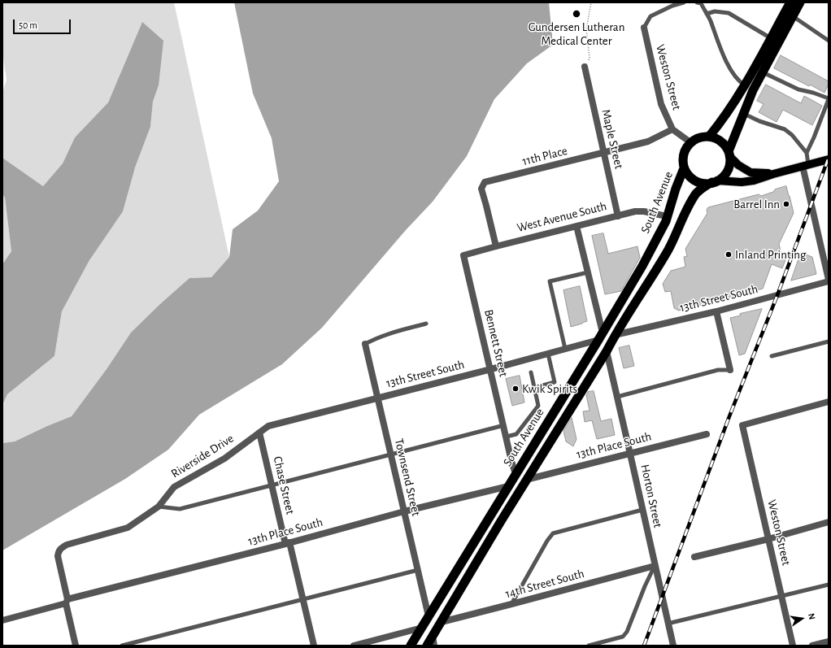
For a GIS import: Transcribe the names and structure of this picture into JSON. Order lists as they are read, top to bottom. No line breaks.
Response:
{"streets":{"highway":["South Avenue"],"street":["Weston Street","Maple Street","11th Place","West Avenue South","13th Street South","Bennett Street","13th Place South","Riverside Drive","Townsend Street","Chase Street","Horton Street","14th Street South"]},"crossings":[["Weston Street","11th Place"],["Weston Street","South Avenue"],["Maple Street","11th Place"],["Maple Street","West Avenue South"],["11th Place","West Avenue South"],["South Avenue","West Avenue South"],["South Avenue","13th Street South"],["South Avenue","Bennett Street"],["South Avenue","13th Place South"],["South Avenue","Townsend Street"],["South Avenue","Horton Street"],["South Avenue","14th Street South"],["West Avenue South","Bennett Street"],["13th Street South","Bennett Street"],["13th Street South","Riverside Drive"],["13th Street South","Townsend Street"],["13th Street South","Chase Street"],["13th Place South","Riverside Drive"],["13th Place South","Townsend Street"],["13th Place South","Chase Street"],["13th Place South","Horton Street"],["Riverside Drive","Chase Street"],["Horton Street","14th Street South"]],"places":["Gundersen Lutheran Medical Center","Barrel Inn","Inland Printing","Kwik Spirits"],"scale_bar":"50 m","north":"right"}
